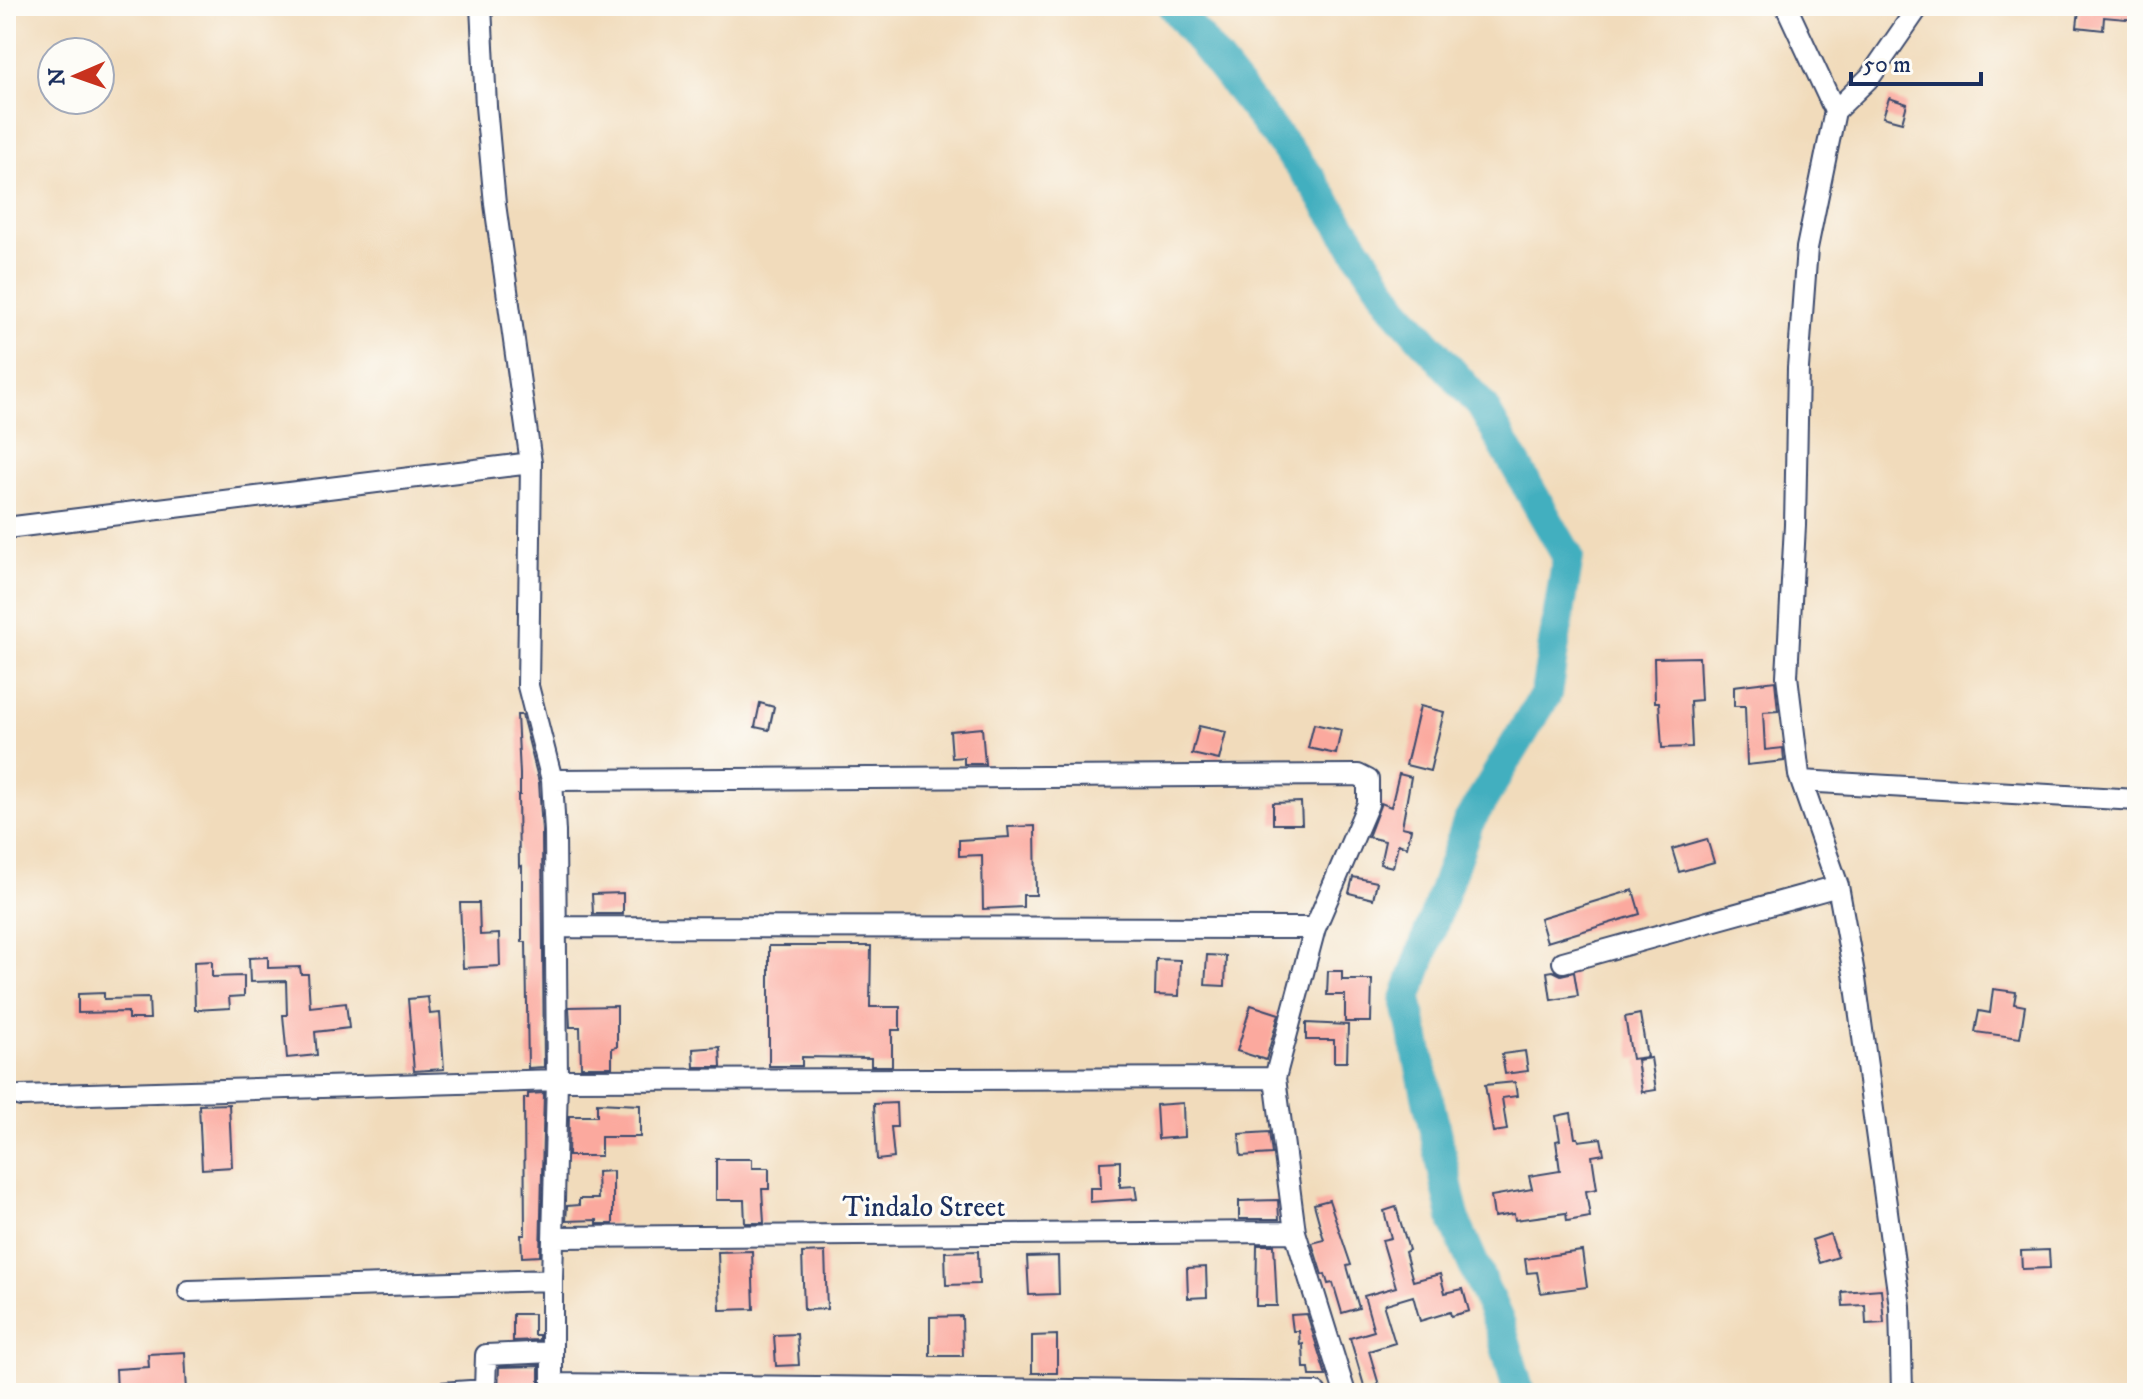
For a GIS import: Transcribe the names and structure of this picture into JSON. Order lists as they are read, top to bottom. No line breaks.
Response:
{"streets":{"street":["Tindalo Street"]},"scale_bar":"50 m","north":"left"}
